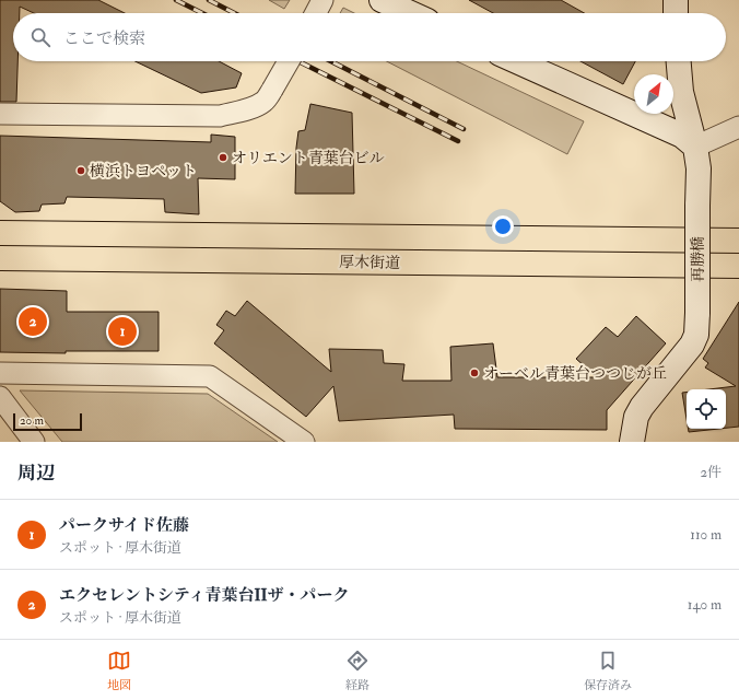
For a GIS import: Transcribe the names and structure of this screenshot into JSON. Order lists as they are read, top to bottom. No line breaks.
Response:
{"streets":{"highway":["厚木街道"],"street":["再勝橋"]},"places":["オリエント青葉台ビル","横浜トヨペット","オーベル青葉台つつじが丘"],"scale_bar":"20 m","north":"top right","page":{"search":"ここで検索","pins":["2","1"],"scale":"20 m","heading":["周辺","2件"],"list":[{"mark":"1","name":"パークサイド佐藤","note":"スポット · 厚木街道","value":"110 m"},{"mark":"2","name":"エクセレントシティ青葉台IIザ・パーク","note":"スポット · 厚木街道","value":"140 m"}],"nav":["地図","経路","保存済み"]}}
